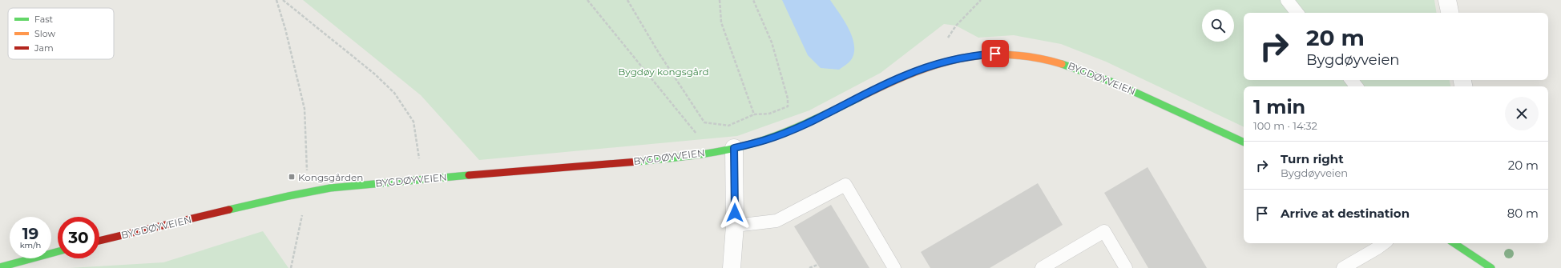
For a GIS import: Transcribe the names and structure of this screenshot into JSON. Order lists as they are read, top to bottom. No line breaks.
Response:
{"streets":{"street":["BYGDØYVEIEN"]},"parks":["Bygdøy kongsgård"],"places":{"transit":["Kongsgården"]},"legend":["Fast","Slow","Jam"],"page":{"turn":["20 m","Bygdøyveien"],"heading":["1 min","100 m · 14:32"],"list":[{"name":"Turn right","note":"Bygdøyveien","value":"20 m"},{"name":"Arrive at destination","value":"80 m"}],"speed":"19 km/h","limit":"30"}}
